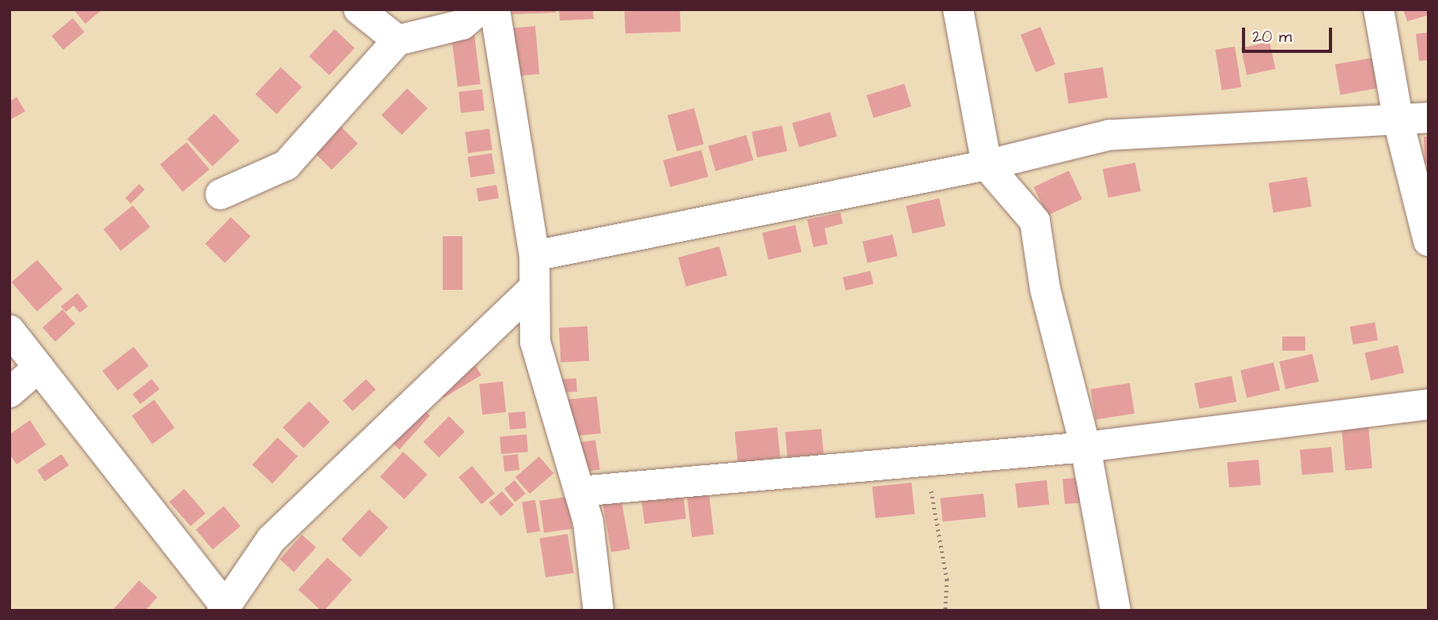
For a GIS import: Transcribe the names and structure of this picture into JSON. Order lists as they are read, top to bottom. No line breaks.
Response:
{"scale_bar":"20 m"}
